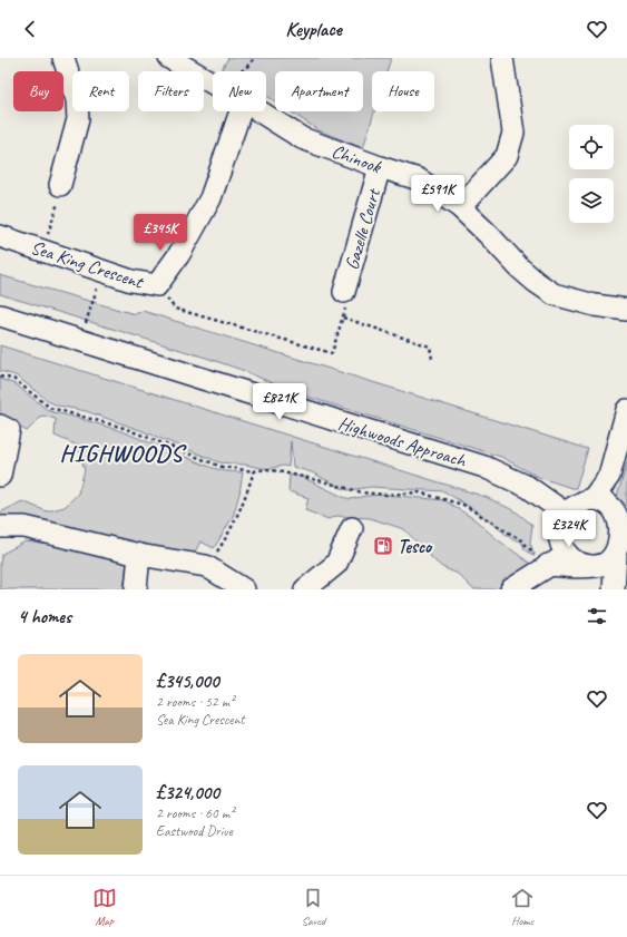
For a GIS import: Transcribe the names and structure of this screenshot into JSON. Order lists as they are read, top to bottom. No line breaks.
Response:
{"streets":{"street":["Chinook","Gazelle Court","Sea King Crescent","Highwoods Approach"]},"crossings":[["Chinook","Gazelle Court"]],"districts":["HIGHWOODS"],"places":{"fuel station":["Tesco"]},"page":{"header":"Keyplace","chip":["Buy","Rent","Filters","New","Apartment","House"],"price":["£591K","£345K","£821K","£324K"],"heading":"4 homes","list":[{"name":"£345,000","note":"2 rooms · 52 m² · Sea King Crescent"},{"name":"£324,000","note":"2 rooms · 60 m² · Eastwood Drive"}],"tabs":["Map","Saved","Home"]}}
